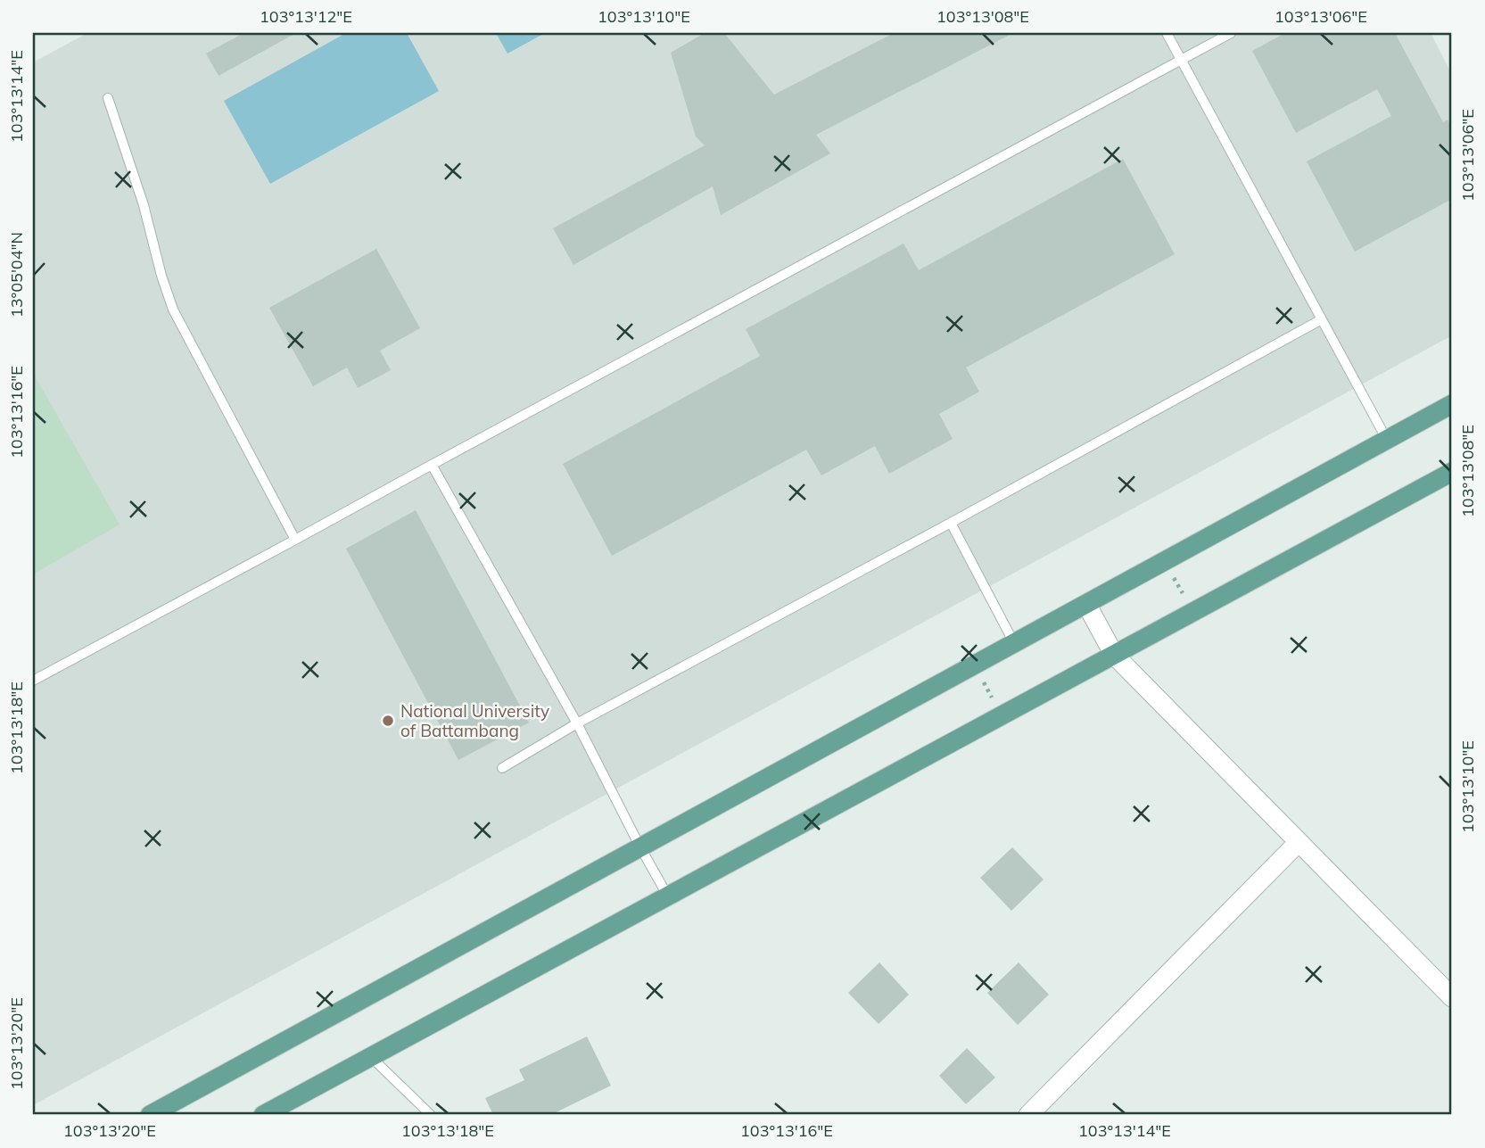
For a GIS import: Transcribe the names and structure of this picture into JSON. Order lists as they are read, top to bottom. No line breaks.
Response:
{"places":["National University of Battambang"],"coordinates":["103°13'12\"E","103°13'10\"E","103°13'08\"E","103°13'06\"E","103°13'14\"E","13°05'04\"N","103°13'16\"E","103°13'18\"E","103°13'20\"E"]}
